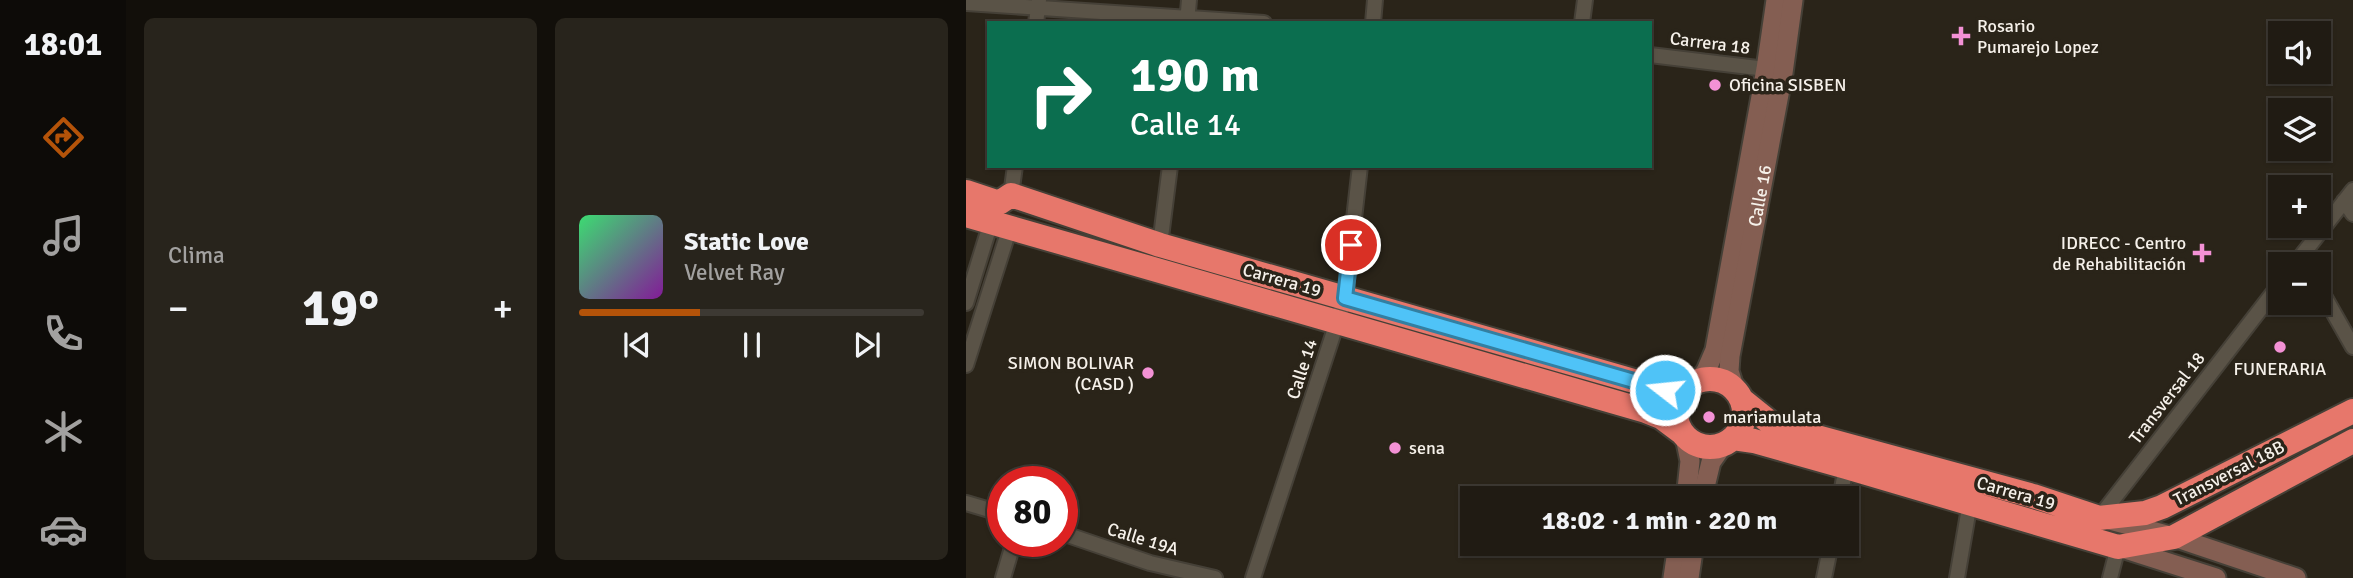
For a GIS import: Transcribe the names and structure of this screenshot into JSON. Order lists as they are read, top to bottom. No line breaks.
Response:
{"streets":{"highway":["Carrera 19","Transversal 18B"],"main road":["Calle 16"],"street":["Carrera 18","Calle 14","Transversal 18","Calle 19A"]},"crossings":[["Carrera 18","Calle 16"],["Calle 16","Carrera 19"],["Carrera 19","Calle 14"],["Carrera 19","Transversal 18"],["Carrera 19","Transversal 18B"],["Transversal 18","Transversal 18B"]],"places":{"health":["Rosario Pumarejo Lopez","IDRECC - Centro de Rehabilitación"],"other":["Oficina SISBEN","FUNERARIA","SIMON BOLIVAR (CASD )","mariamulata","sena"]},"page":{"tabs":"18:01","tile":"Clima","map_buttons":["+","−"],"turn":["190 m","Calle 14"],"song":["Static Love","Velvet Ray"],"heat":["−","19°","+"],"limit":"80","trip":"18:02 · 1 min · 220 m"}}
